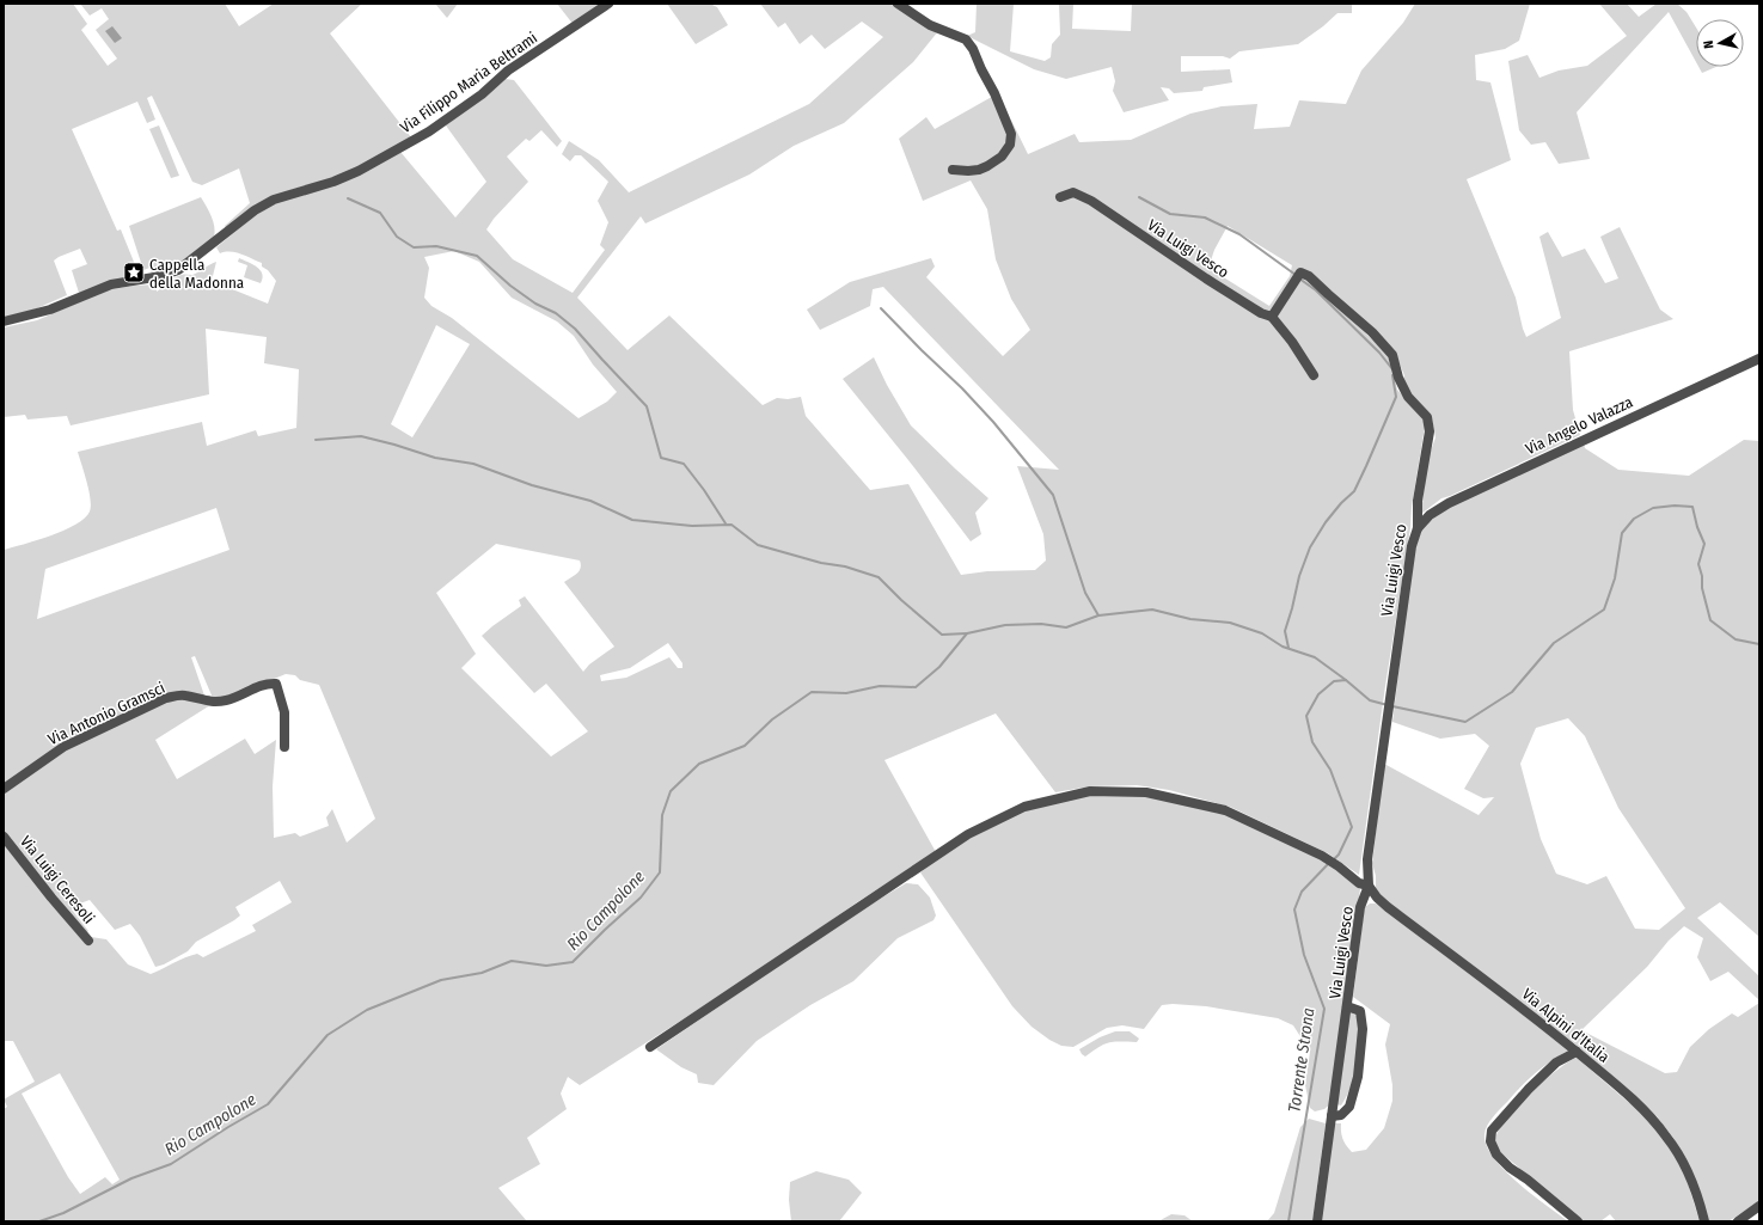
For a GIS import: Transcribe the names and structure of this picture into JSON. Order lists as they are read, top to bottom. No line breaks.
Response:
{"streets":{"street":["Via Filippo Maria Beltrami","Via Luigi Vesco","Via Angelo Valazza","Via Antonio Gramsci","Via Luigi Ceresoli","Via Alpini d'Italia"]},"crossings":[["Via Luigi Vesco","Via Angelo Valazza"],["Via Luigi Vesco","Via Alpini d'Italia"]],"water":["Rio Campolone","Torrente Strona"],"places":{"place":["Cappella della Madonna"]},"north":"left"}
